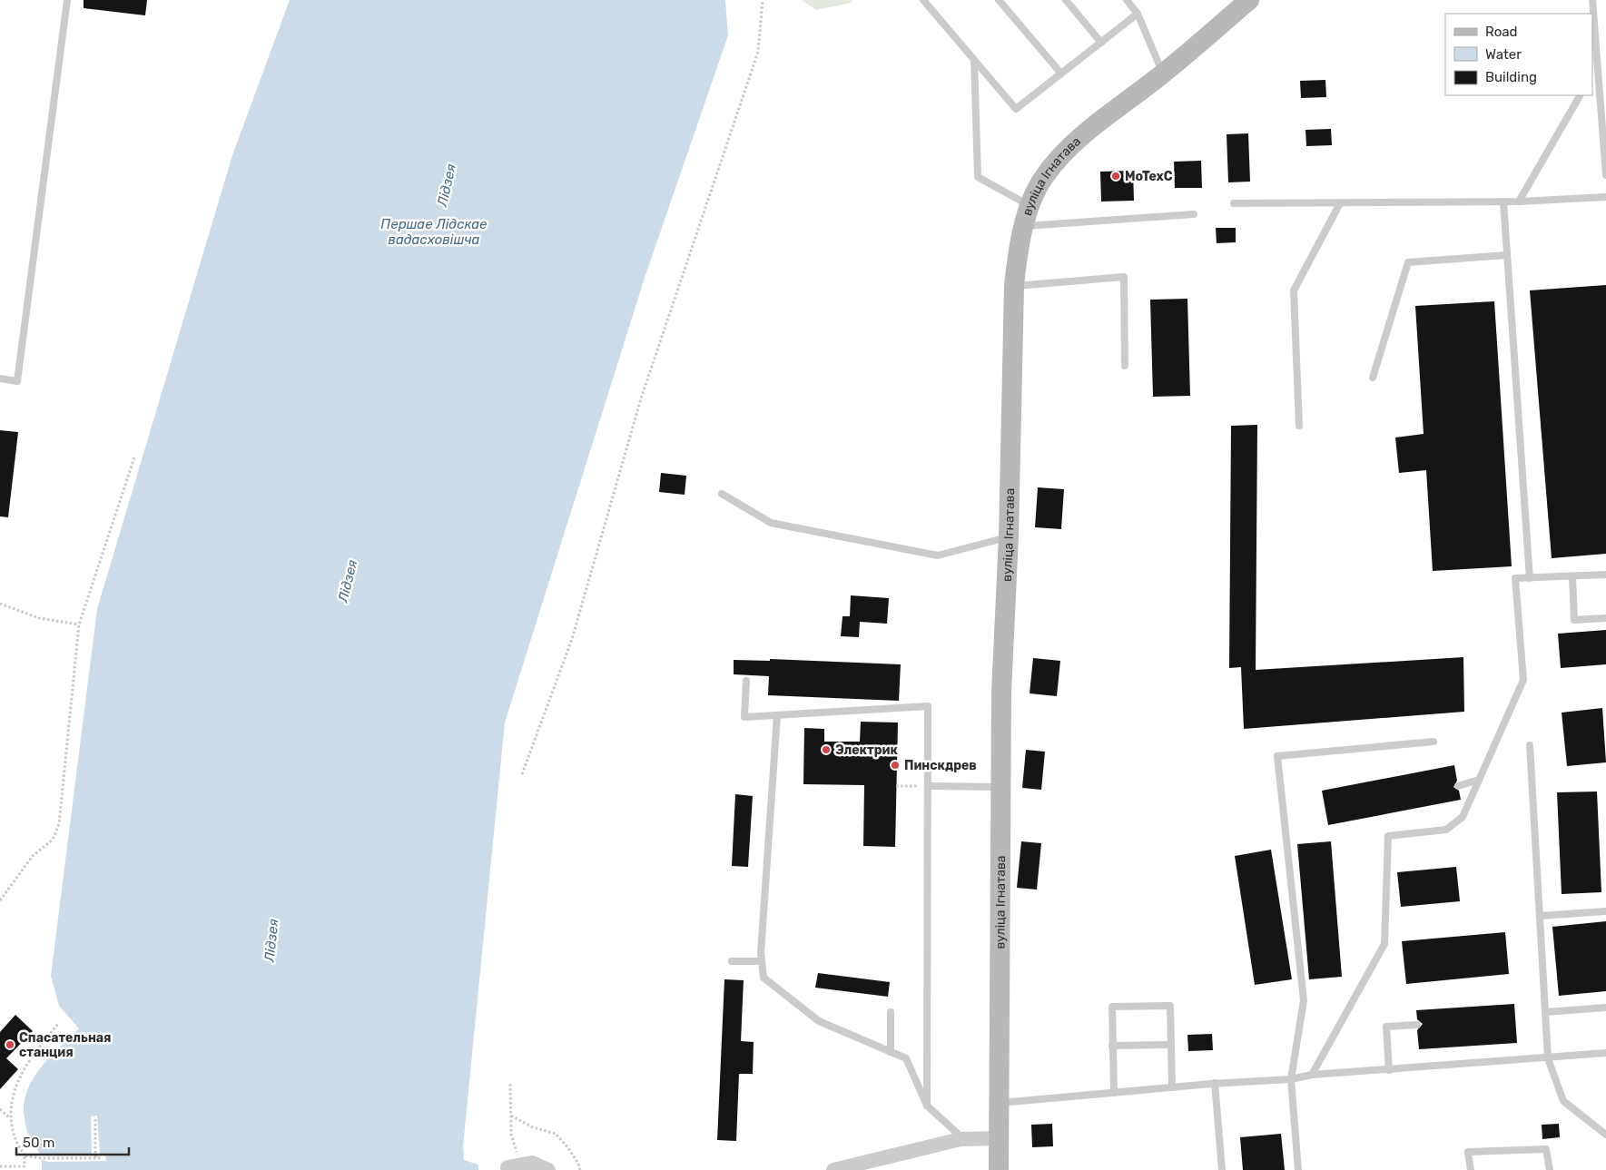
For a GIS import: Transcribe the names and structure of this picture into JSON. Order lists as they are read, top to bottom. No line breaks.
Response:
{"streets":{"street":["вуліца Ігнатава"]},"water":["Лідзея","Першае Лідскае вадасховішча"],"places":["MoTexC","Электрик","Пинскдрев","Спасательная станция"],"legend":["Road","Water","Building"],"scale_bar":"50 m"}
